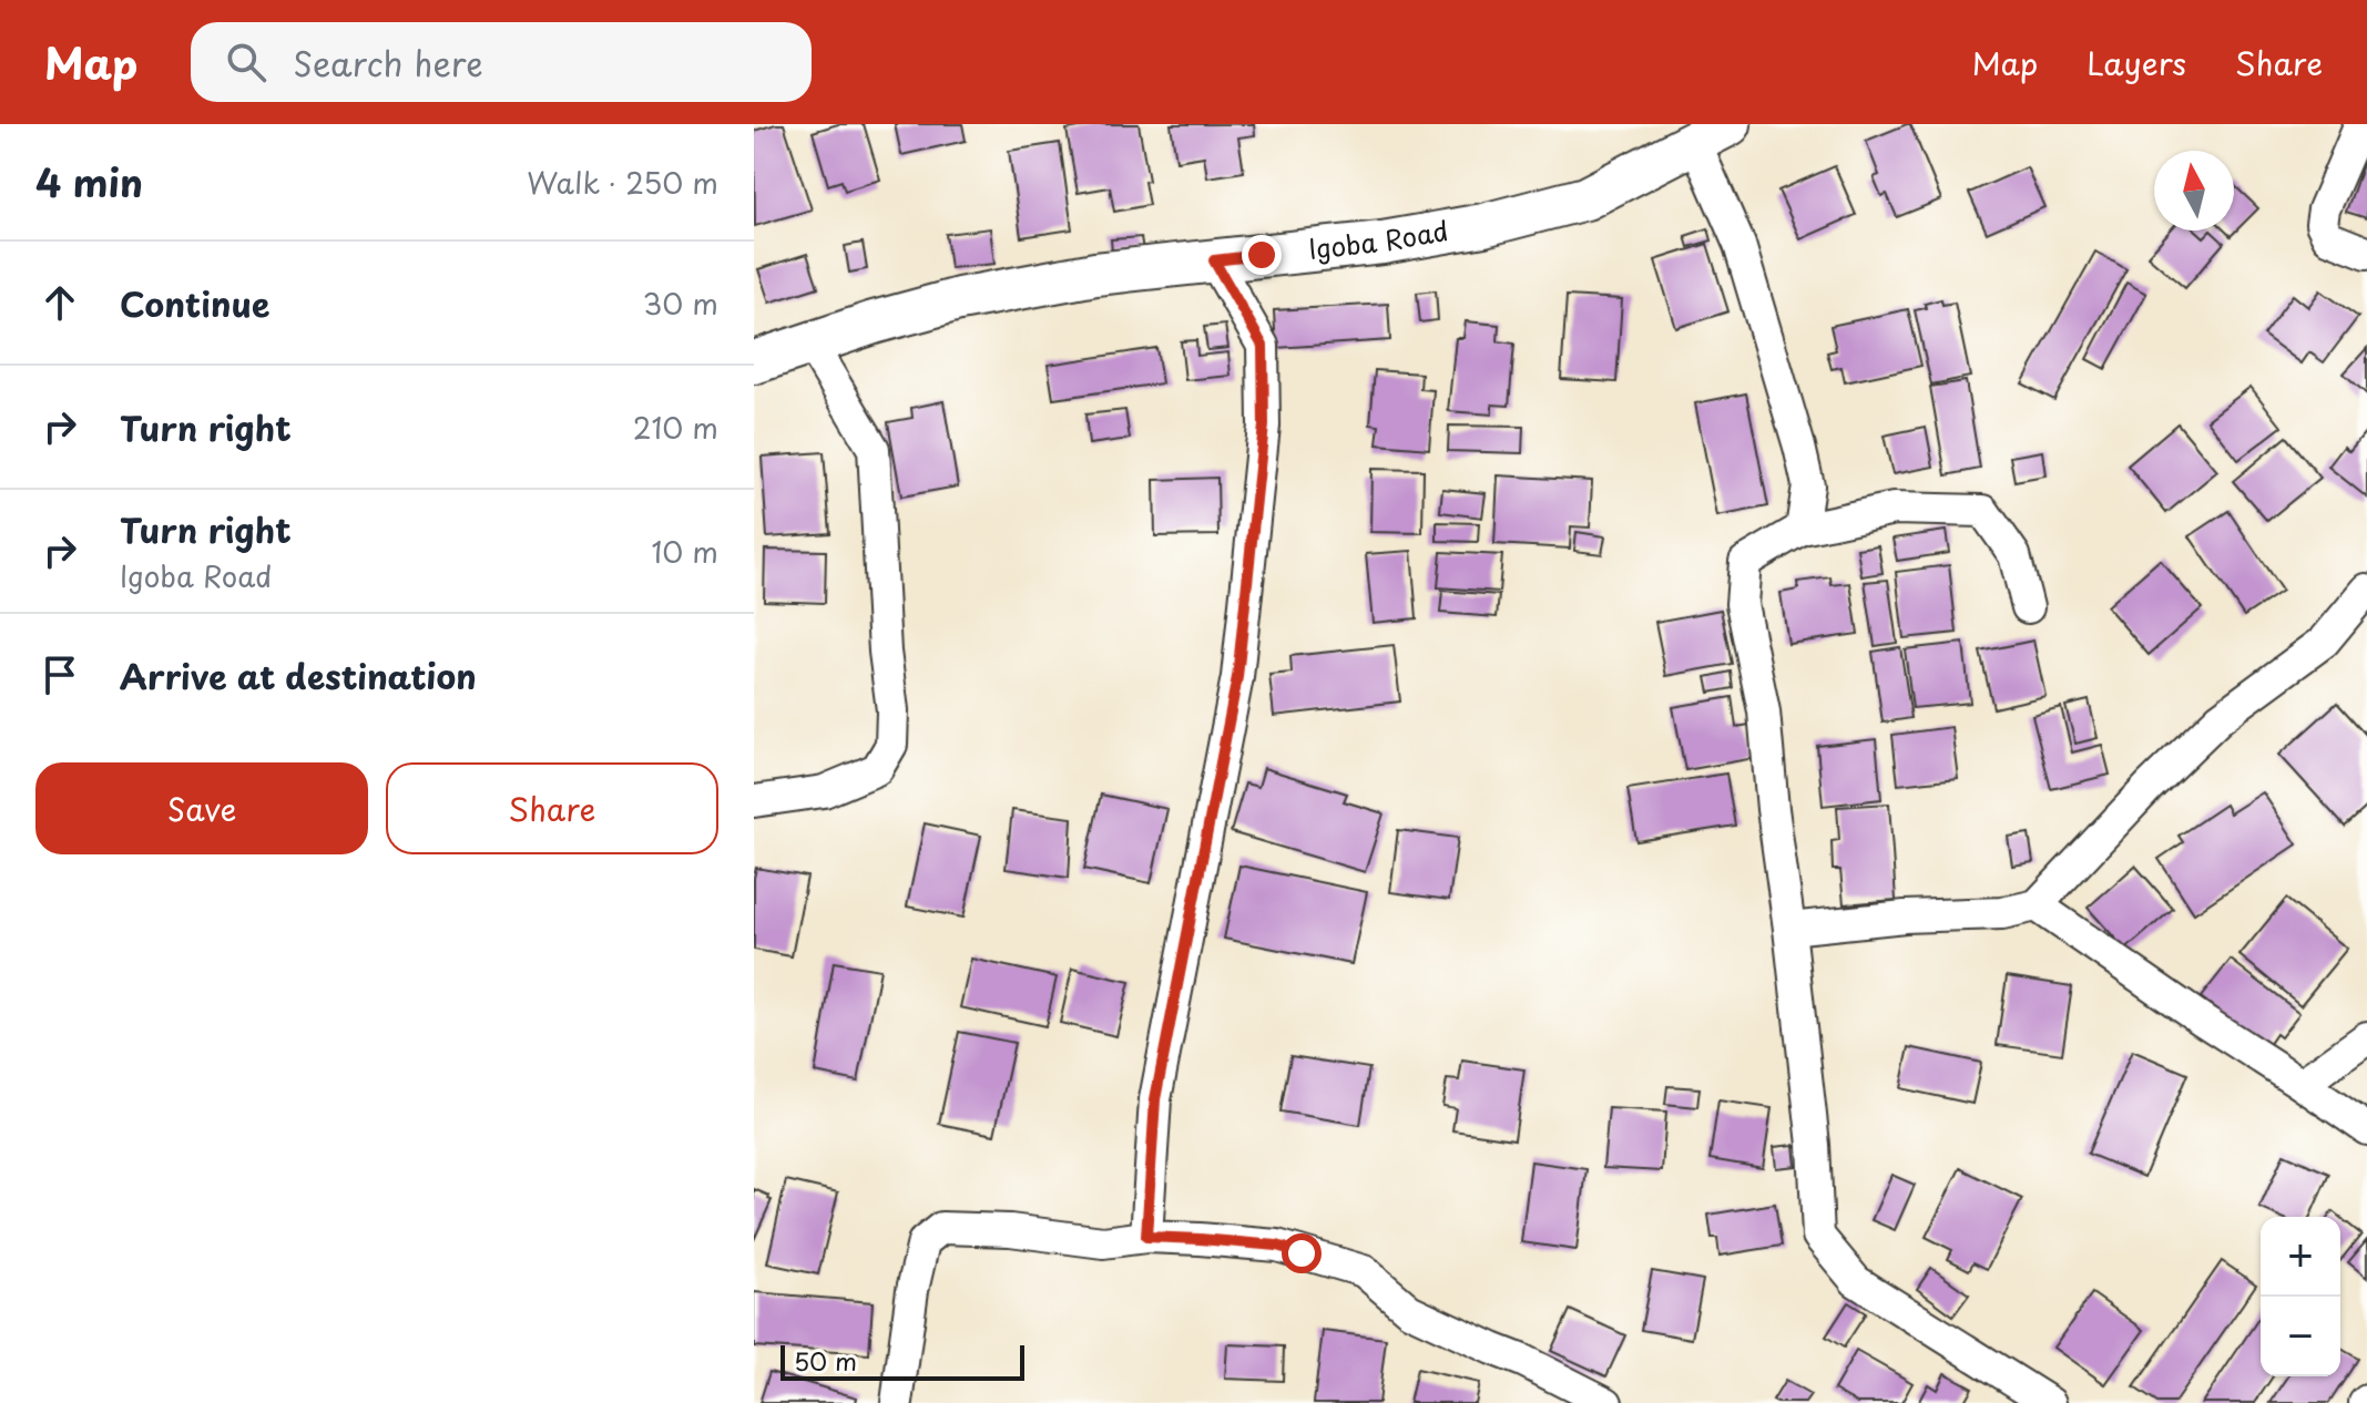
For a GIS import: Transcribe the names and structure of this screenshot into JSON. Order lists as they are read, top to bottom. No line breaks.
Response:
{"streets":{"street":["Igoba Road"]},"scale_bar":"50 m","north":"top","page":{"header":"Map","search":"Search here","nav":["Map","Layers","Share"],"heading":["4 min","Walk · 250 m"],"list":[["Continue","30 m"],["Turn right","210 m"],["Turn right","Igoba Road","10 m"],"Arrive at destination"],"buttons":["Save","Share"],"map_buttons":["+","−"],"scale":"50 m"}}
